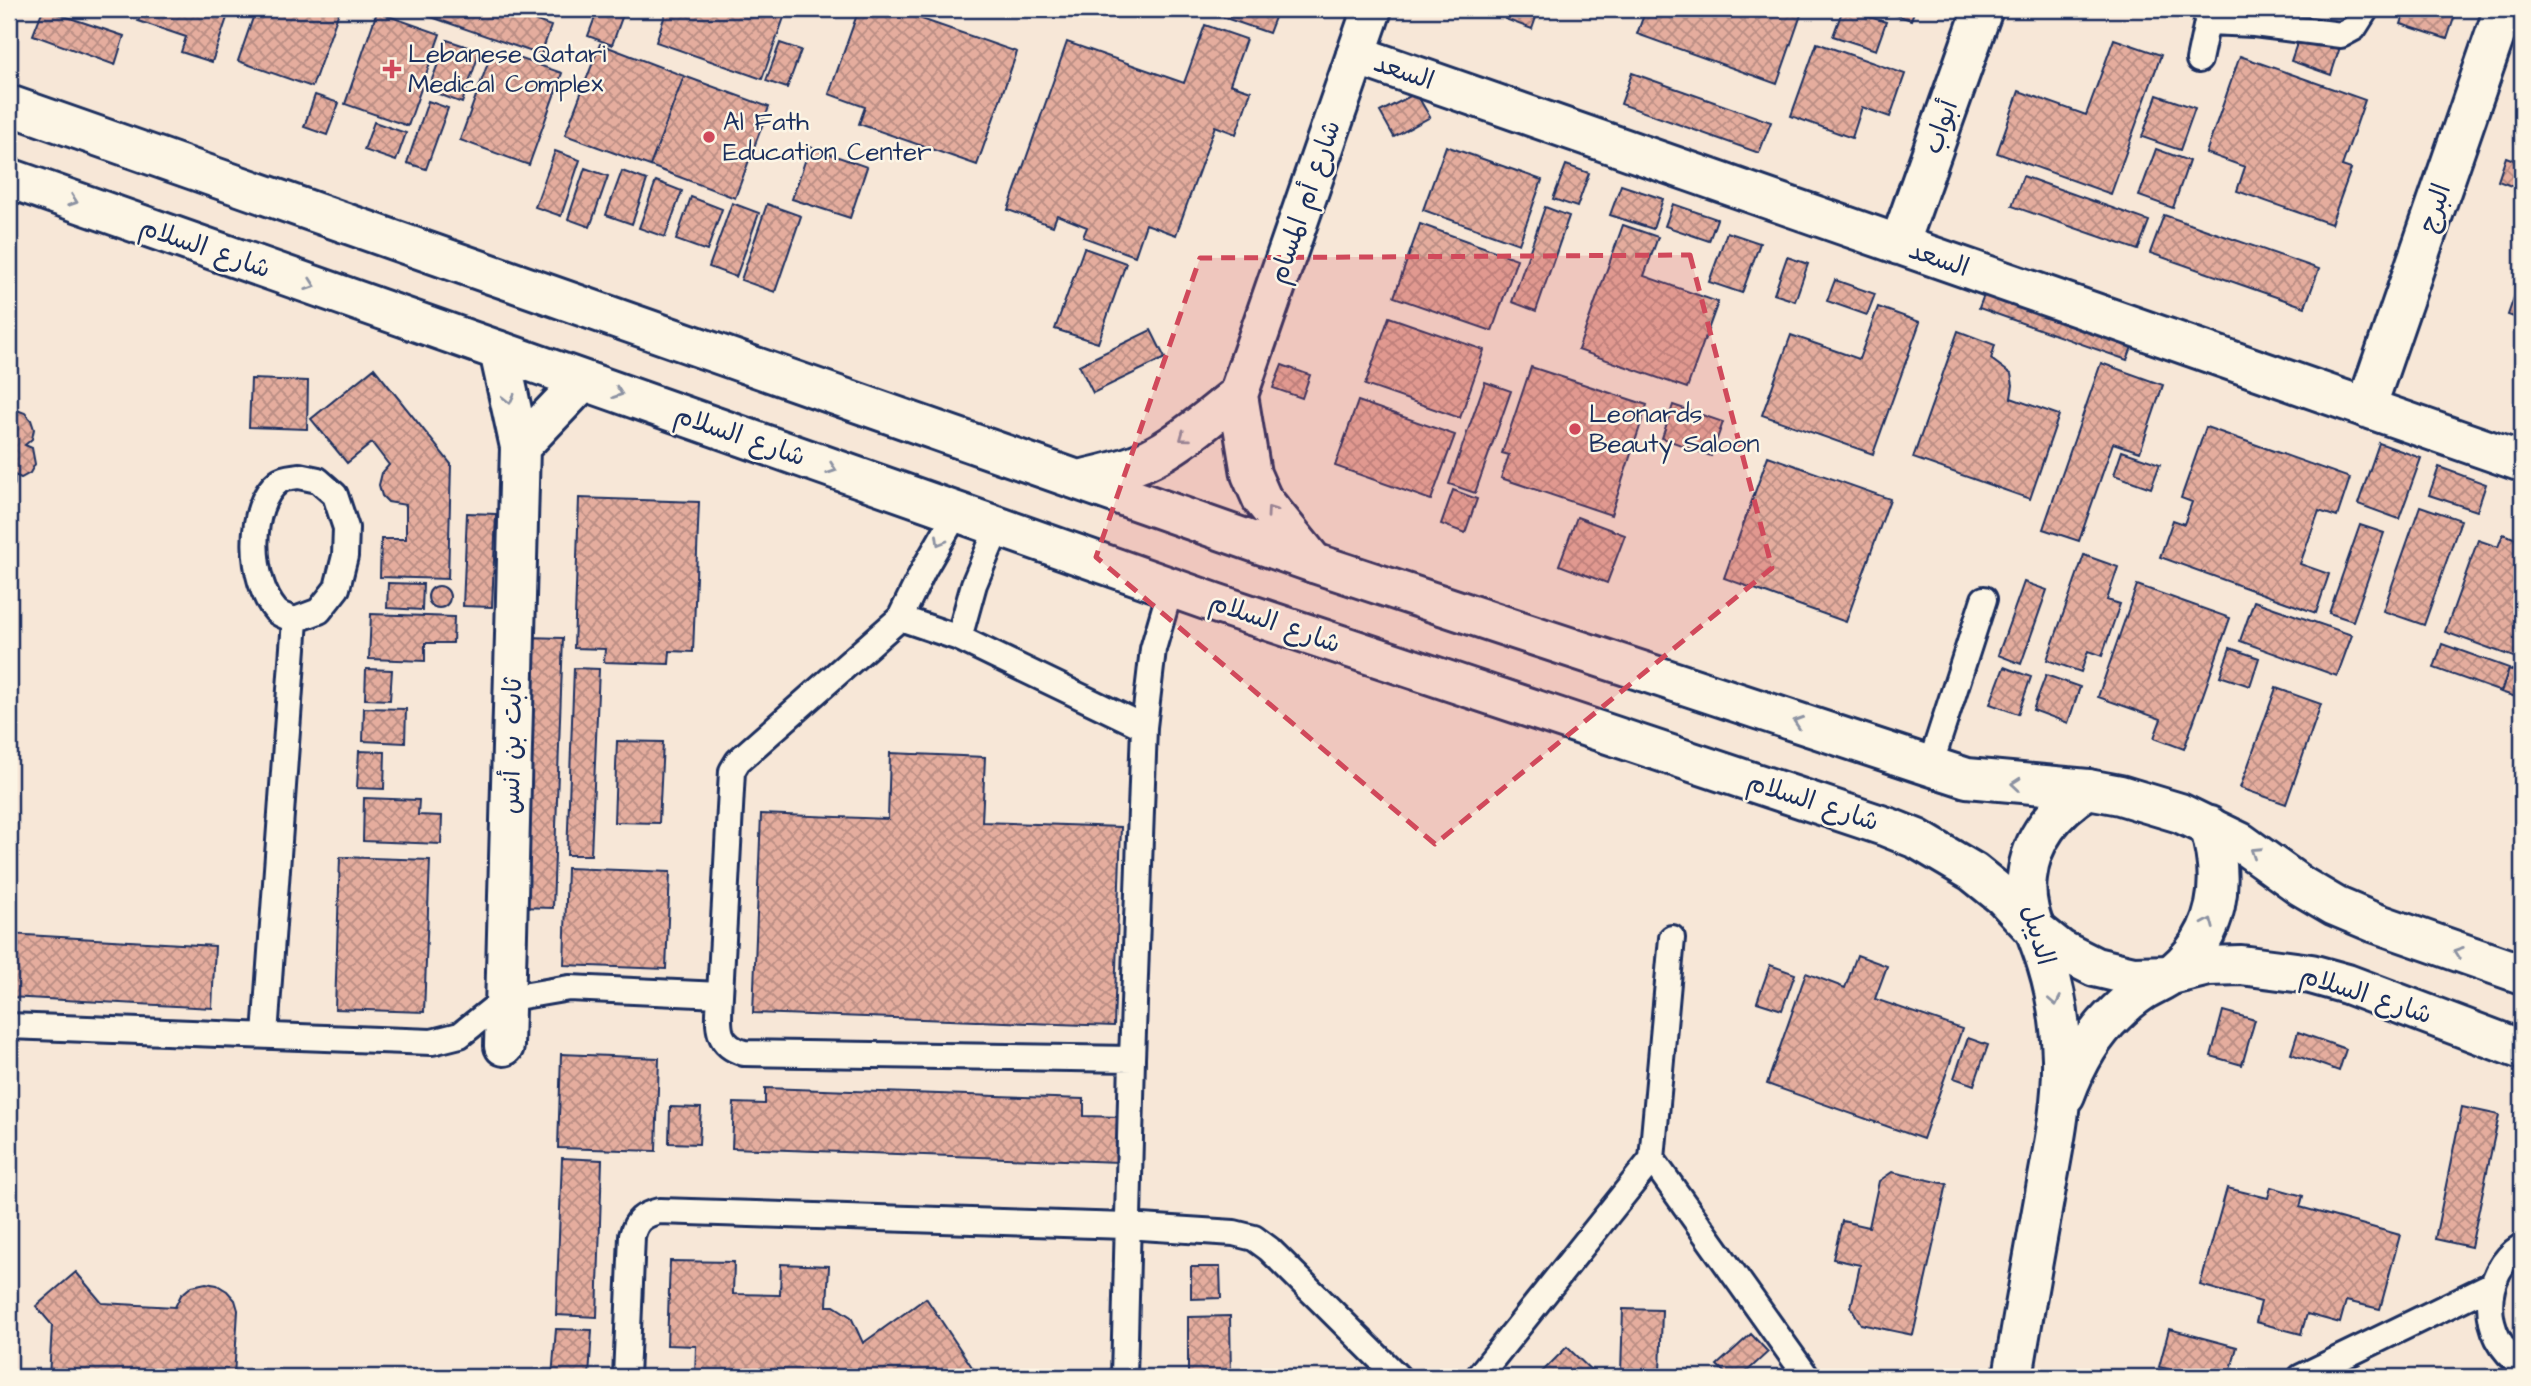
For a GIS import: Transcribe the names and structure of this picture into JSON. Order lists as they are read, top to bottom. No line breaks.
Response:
{"streets":{"main road":["السعد","أبواب","شارع أم المسام","البرج","شارع السلام","ثابت بن أنس","الديبل"]},"crossings":[["السعد","أبواب"],["السعد","شارع أم المسام"],["السعد","البرج"],["شارع السلام","ثابت بن أنس"],["شارع السلام","الديبل"]],"places":{"health":["Lebanese Qatari Medical Complex"],"other":["Al Fath Education Center","Leonards Beauty Saloon"]}}
